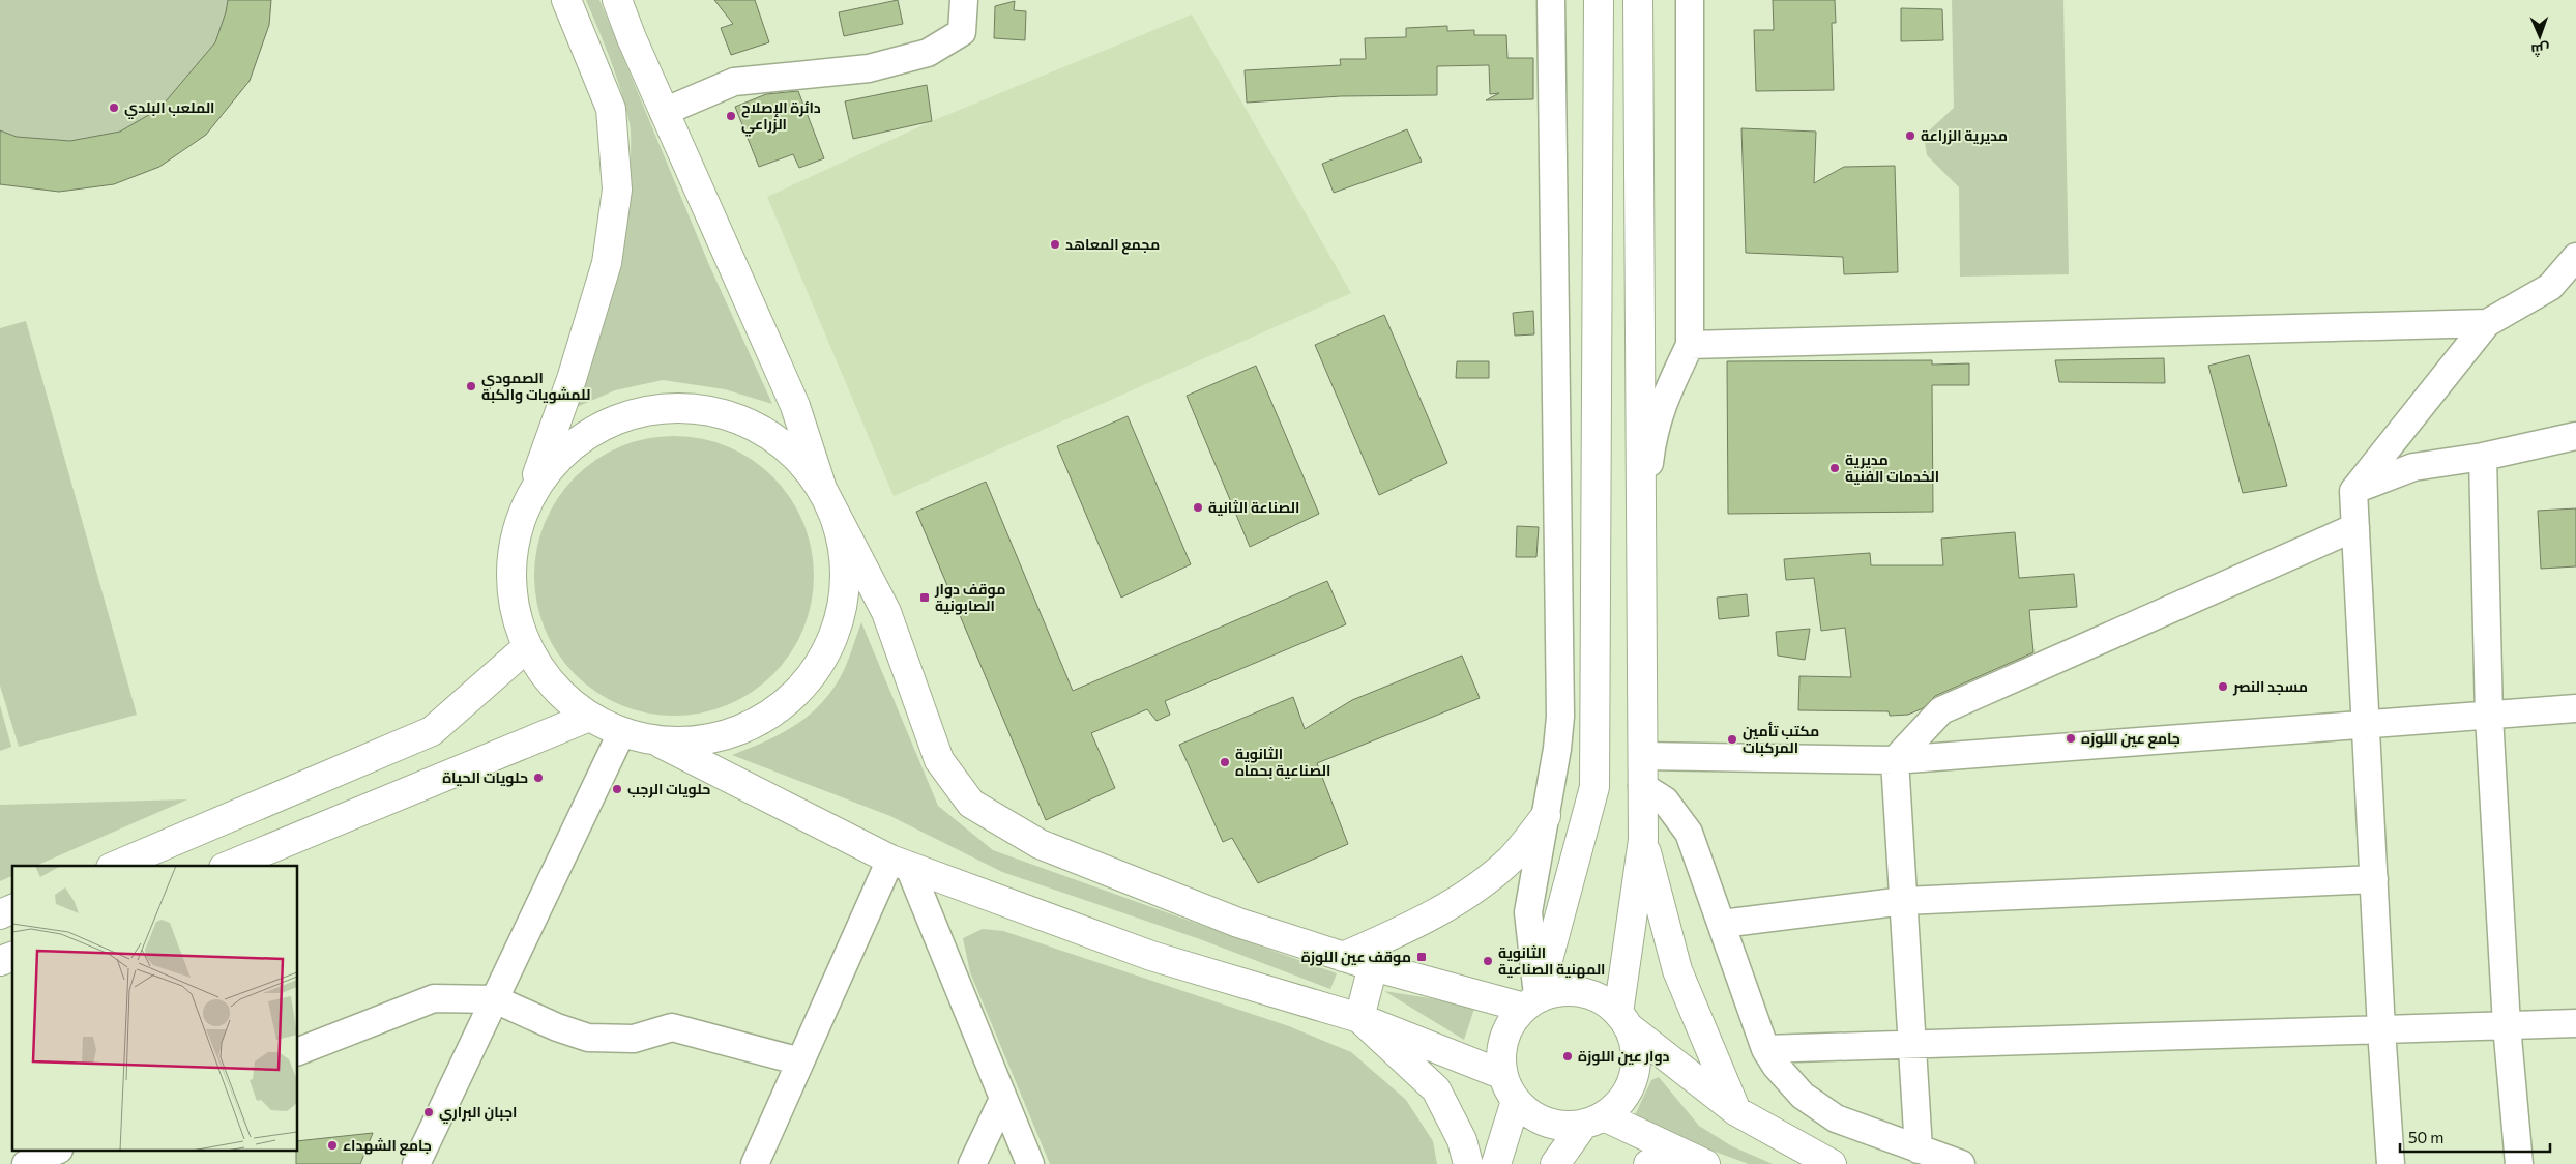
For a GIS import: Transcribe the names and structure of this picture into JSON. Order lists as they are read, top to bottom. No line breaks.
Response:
{"places":{"other":["الملعب البلدي","دائرة الإصلاح الزراعي","مديرية الزراعة","مجمع المعاهد","الصمودي للمشويات والكبة","مديرية الخدمات الفنية","الصناعة الثانية","مسجد النصر","جامع عين اللوزه","مكتب تأمين المركبات","الثانوية الصناعية بحماه","حلويات الحياة","حلويات الرجب","الثانوية المهنية الصناعية","دوار عين اللوزة","اجبان البراري","جامع الشهداء"],"transit":["موقف دوار الصابونية","موقف عين اللوزة"]},"scale_bar":"50 m","north":"bottom"}
